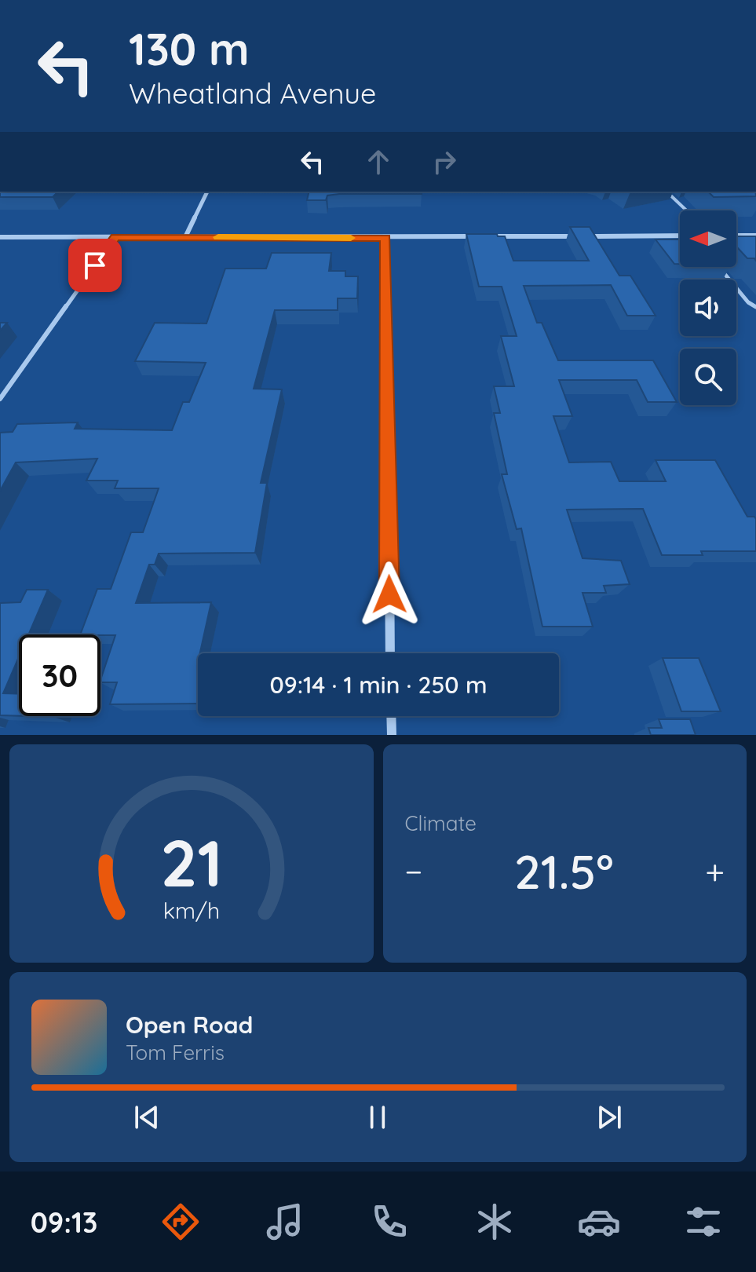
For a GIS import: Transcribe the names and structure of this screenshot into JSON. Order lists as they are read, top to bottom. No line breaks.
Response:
{"north":"left","page":{"turn":["130 m","Wheatland Avenue"],"limit":"30","trip":"09:14 · 1 min · 250 m","tile":"Climate","heat":["−","21.5°","+"],"song":["Open Road","Tom Ferris"],"tabs":"09:13","gauge":["21","km/h"]}}
